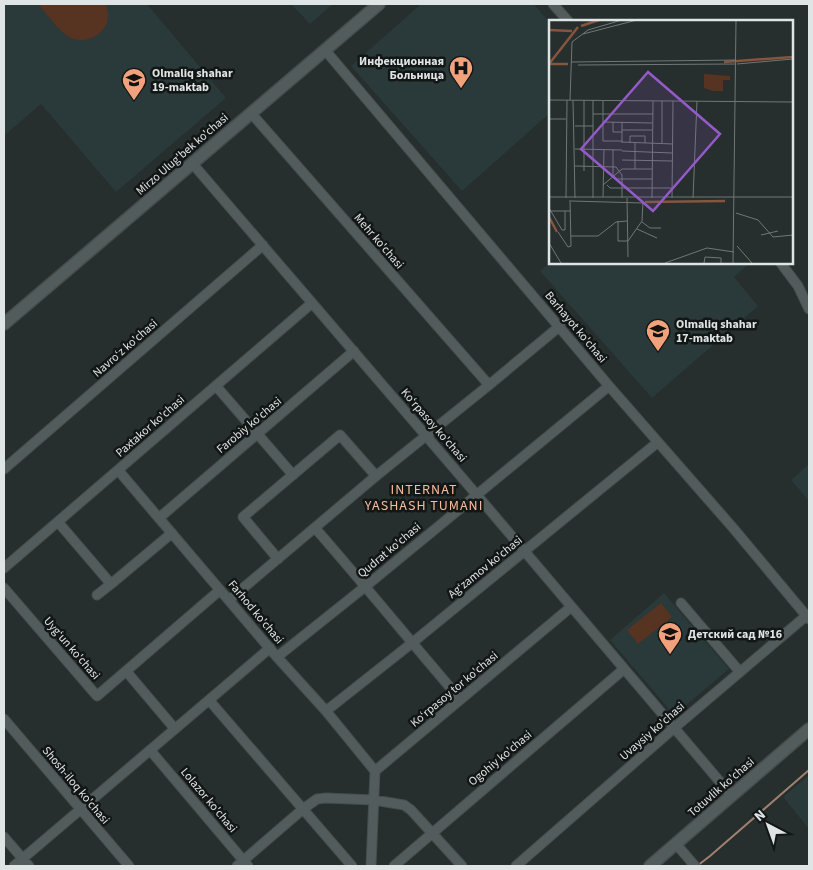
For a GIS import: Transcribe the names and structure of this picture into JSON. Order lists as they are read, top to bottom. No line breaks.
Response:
{"streets":{"main road":["Mirzo Ulug'bek ko'chasi","Totuvlik ko'chasi"],"street":["Mehr ko'chasi","Barhayot ko'chasi","Navro‘z ko'chasi","Farobiy ko'chasi","Ko‘rpasoy ko'chasi","Paxtakor ko'chasi","Qudrat ko'chasi","Ag‘zamov ko'chasi","Farhod ko'chasi","Uyg‘un ko'chasi","Ko‘rpasoy tor ko'chasi","Uvaysiy ko'chasi","Ogohiy ko'chasi","Shosh-iloq ko'chasi","Lolazor ko'chasi"]},"crossings":[["Mirzo Ulug'bek ko'chasi","Mehr ko'chasi"],["Mirzo Ulug'bek ko'chasi","Barhayot ko'chasi"],["Mirzo Ulug'bek ko'chasi","Ko‘rpasoy ko'chasi"],["Barhayot ko'chasi","Qudrat ko'chasi"],["Barhayot ko'chasi","Ag‘zamov ko'chasi"],["Barhayot ko'chasi","Uvaysiy ko'chasi"],["Navro‘z ko'chasi","Ko‘rpasoy ko'chasi"],["Farobiy ko'chasi","Ko‘rpasoy ko'chasi"],["Farobiy ko'chasi","Farhod ko'chasi"],["Ko‘rpasoy ko'chasi","Paxtakor ko'chasi"],["Ko‘rpasoy ko'chasi","Qudrat ko'chasi"],["Ko‘rpasoy ko'chasi","Ag‘zamov ko'chasi"],["Ko‘rpasoy ko'chasi","Ko‘rpasoy tor ko'chasi"],["Ko‘rpasoy ko'chasi","Uvaysiy ko'chasi"],["Ko‘rpasoy ko'chasi","Ogohiy ko'chasi"],["Ko‘rpasoy ko'chasi","Totuvlik ko'chasi"],["Paxtakor ko'chasi","Farhod ko'chasi"],["Qudrat ko'chasi","Farhod ko'chasi"],["Ag‘zamov ko'chasi","Farhod ko'chasi"],["Farhod ko'chasi","Uyg‘un ko'chasi"],["Farhod ko'chasi","Ko‘rpasoy tor ko'chasi"]],"districts":["INTERNAT YASHASH TUMANI"],"places":{"hospital":["Инфекционная Больница"],"school or university":["Olmaliq shahar 19-maktab","Olmaliq shahar 17-maktab","Детский сад №16"]},"north":"top left"}
